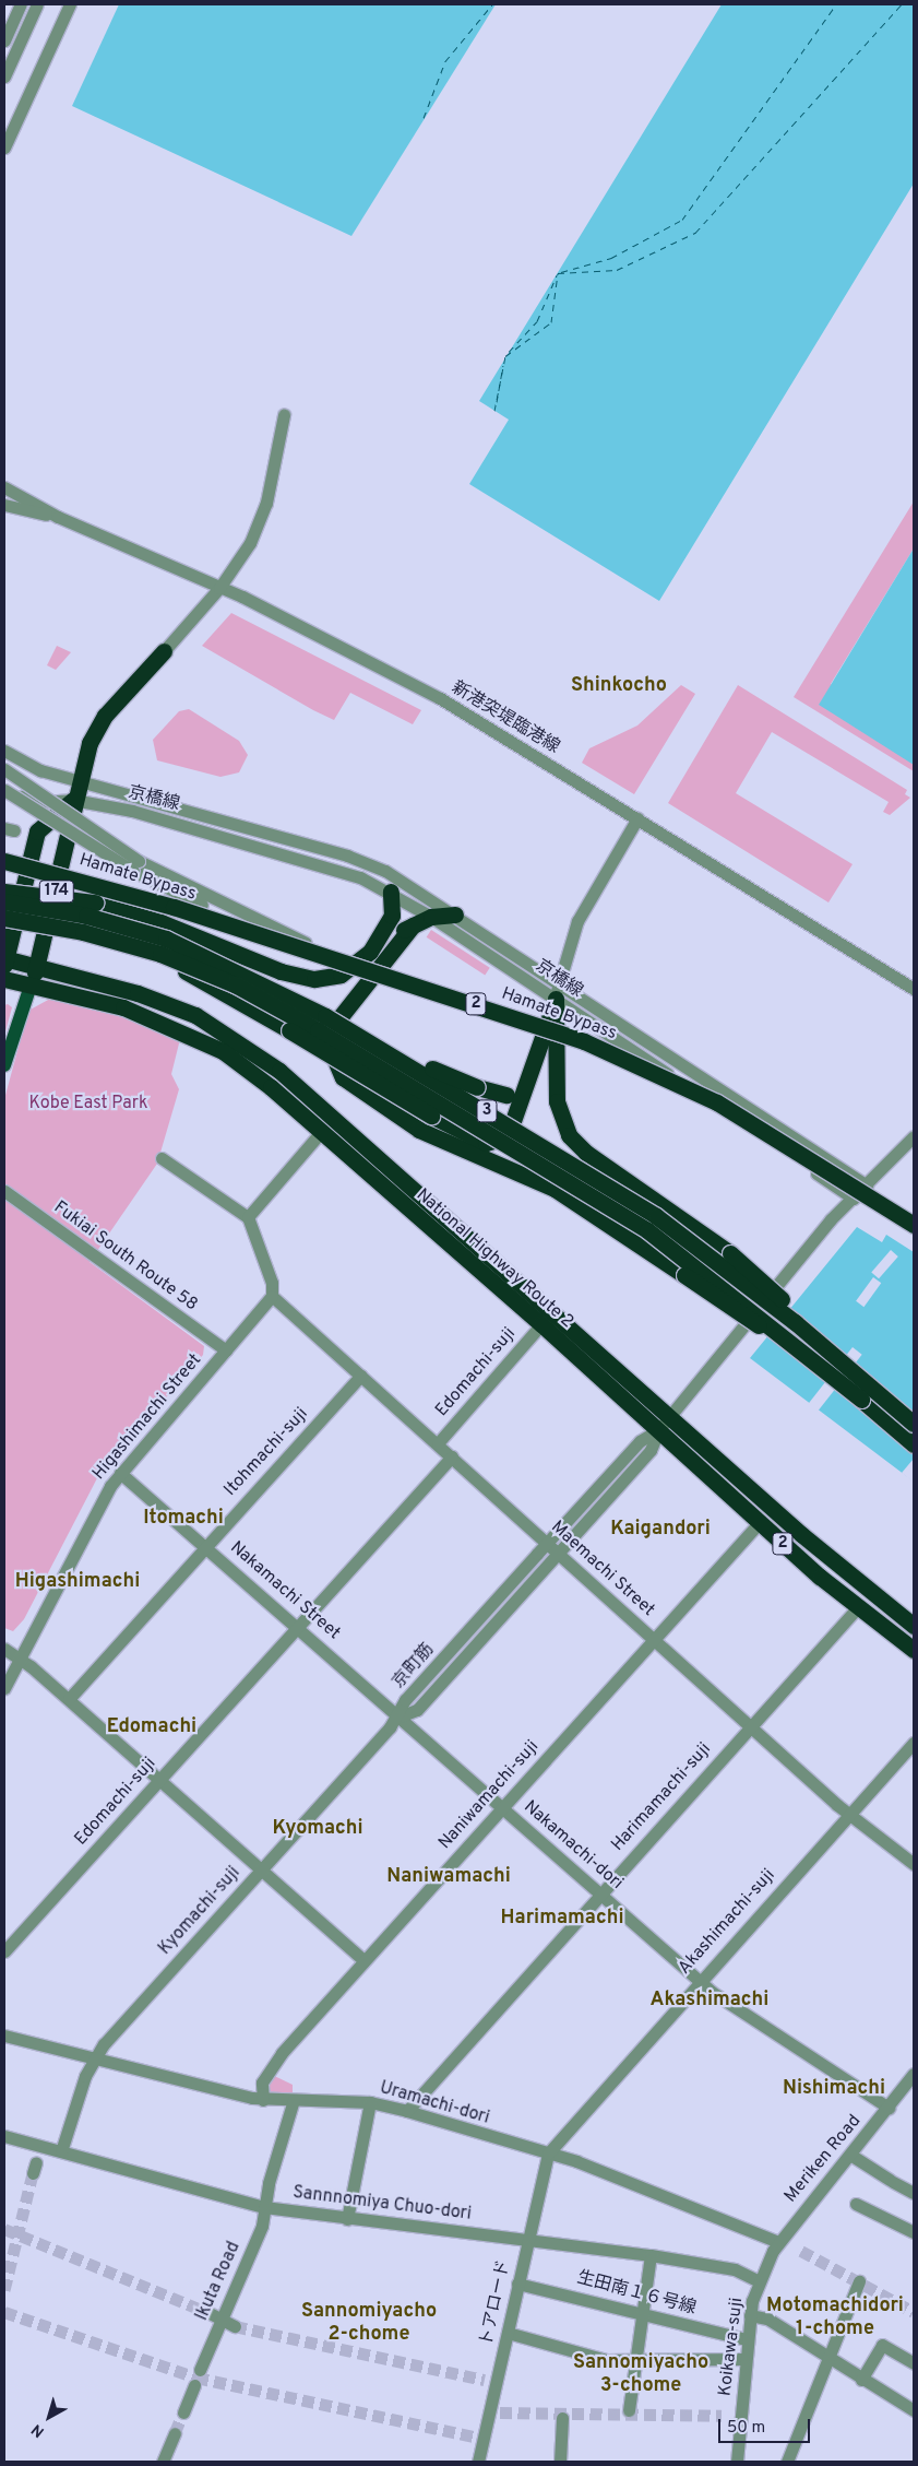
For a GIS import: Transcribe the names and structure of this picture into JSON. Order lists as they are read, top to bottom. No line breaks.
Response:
{"streets":{"highway":["Hamate Bypass","174","2","3","National Highway Route 2"],"street":["新港突堤臨港線","京橋線","Fukiai South Route 58","Edomachi-suji","Higashimachi Street","Itohmachi-suji","Maemachi Street","Nakamachi Street","京町筋","Naniwamachi-suji","Harimamachi-suji","Nakamachi-dori","Kyomachi-suji","Akashimachi-suji","Uramachi-dori","Meriken Road","Sannnomiya Chuo-dori","Ikuta Road","生田南１６号線","トアロード","Koikawa-suji"]},"crossings":[["京橋線","174"],["京橋線","3"],["174","National Highway Route 2"],["Fukiai South Route 58","Higashimachi Street"],["National Highway Route 2","Edomachi-suji"],["National Highway Route 2","京町筋"],["National Highway Route 2","Naniwamachi-suji"],["National Highway Route 2","Harimamachi-suji"],["Edomachi-suji","Maemachi Street"],["Edomachi-suji","Nakamachi Street"],["Higashimachi Street","Maemachi Street"],["Higashimachi Street","Nakamachi Street"],["Itohmachi-suji","Maemachi Street"],["Itohmachi-suji","Nakamachi Street"],["Maemachi Street","京町筋"],["Maemachi Street","Naniwamachi-suji"],["Maemachi Street","Harimamachi-suji"],["Maemachi Street","Akashimachi-suji"],["Nakamachi Street","京町筋"],["Nakamachi Street","Nakamachi-dori"],["Nakamachi Street","Kyomachi-suji"],["京町筋","Nakamachi-dori"],["京町筋","Kyomachi-suji"],["Naniwamachi-suji","Nakamachi-dori"],["Naniwamachi-suji","Uramachi-dori"],["Harimamachi-suji","Nakamachi-dori"],["Harimamachi-suji","Uramachi-dori"],["Nakamachi-dori","Kyomachi-suji"],["Nakamachi-dori","Akashimachi-suji"],["Nakamachi-dori","Meriken Road"],["Kyomachi-suji","Uramachi-dori"],["Kyomachi-suji","Sannnomiya Chuo-dori"],["Akashimachi-suji","Uramachi-dori"],["Akashimachi-suji","トアロード"],["Uramachi-dori","Meriken Road"],["Uramachi-dori","Ikuta Road"],["Uramachi-dori","トアロード"],["Uramachi-dori","Koikawa-suji"],["Meriken Road","Koikawa-suji"],["Sannnomiya Chuo-dori","Ikuta Road"],["Sannnomiya Chuo-dori","トアロード"],["Sannnomiya Chuo-dori","Koikawa-suji"],["生田南１６号線","トアロード"],["生田南１６号線","Koikawa-suji"]],"districts":["Shinkocho","Itomachi","Kaigandori","Higashimachi","Edomachi","Kyomachi","Naniwamachi","Harimamachi","Akashimachi","Nishimachi","Motomachidori 1-chome","Sannomiyacho 2-chome","Sannomiyacho 3-chome"],"parks":["Kobe East Park"],"scale_bar":"50 m","north":"bottom left"}
